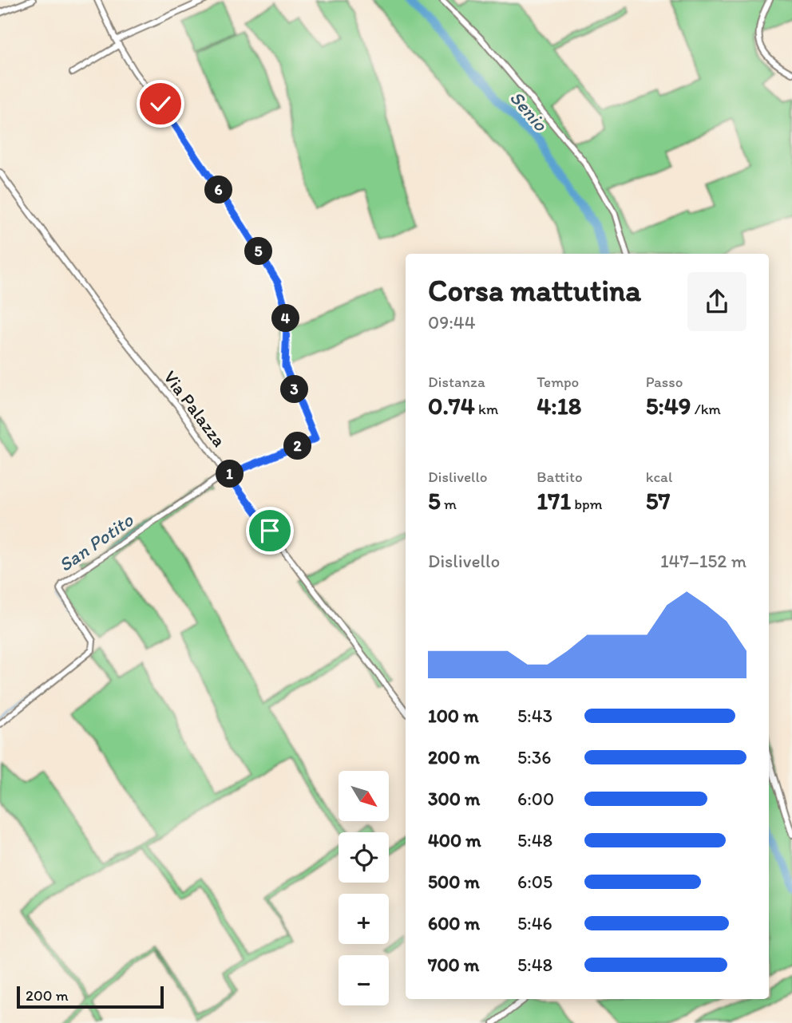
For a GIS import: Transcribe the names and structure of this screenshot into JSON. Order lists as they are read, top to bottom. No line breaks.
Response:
{"streets":{"street":["Via Palazza"]},"water":["Senio","San Potito"],"scale_bar":"200 m","north":"bottom right","page":{"pins":["6","5","4","3","2","1"],"heading":["Corsa mattutina","09:44"],"stats":[["Distanza","0.74 km"],["Tempo","4:18"],["Passo","5:49 /km"],["Dislivello","5 m"],["Battito","171 bpm"],["kcal","57"]],"chart":["Dislivello","147–152 m"],"list":[{"name":"100 m","note":"5:43"},{"name":"200 m","note":"5:36"},{"name":"300 m","note":"6:00"},{"name":"400 m","note":"5:48"},{"name":"500 m","note":"6:05"},{"name":"600 m","note":"5:46"},{"name":"700 m","note":"5:48"}],"map_buttons":["+","−"],"scale":"200 m"}}
